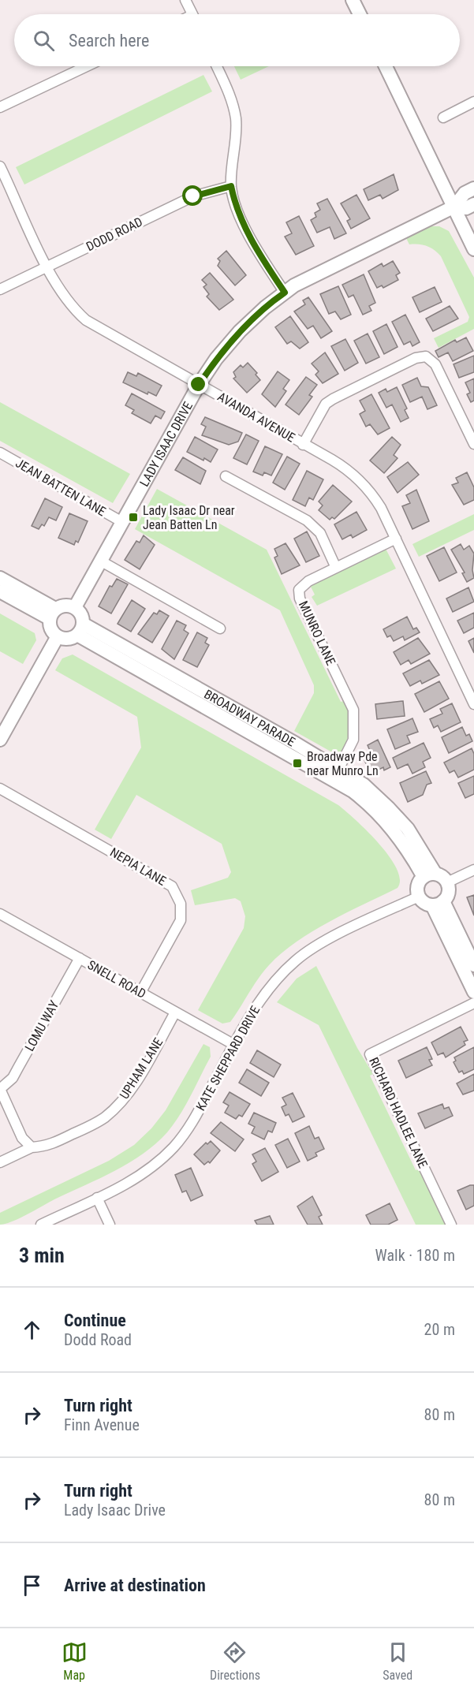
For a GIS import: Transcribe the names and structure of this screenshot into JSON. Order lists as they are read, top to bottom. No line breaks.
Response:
{"streets":{"street":["DODD ROAD","AVANDA AVENUE","LADY ISAAC DRIVE","JEAN BATTEN LANE","MUNRO LANE","BROADWAY PARADE","NEPIA LANE","SNELL ROAD","LOMU WAY","KATE SHEPPARD DRIVE","UPHAM LANE","RICHARD HADLEE LANE"]},"crossings":[["DODD ROAD","AVANDA AVENUE"],["AVANDA AVENUE","LADY ISAAC DRIVE"],["AVANDA AVENUE","MUNRO LANE"],["LADY ISAAC DRIVE","JEAN BATTEN LANE"],["LADY ISAAC DRIVE","BROADWAY PARADE"],["MUNRO LANE","BROADWAY PARADE"],["BROADWAY PARADE","KATE SHEPPARD DRIVE"],["NEPIA LANE","SNELL ROAD"],["SNELL ROAD","LOMU WAY"],["SNELL ROAD","KATE SHEPPARD DRIVE"],["SNELL ROAD","UPHAM LANE"]],"places":{"transit":["Lady Isaac Dr near Jean Batten Ln","Broadway Pde near Munro Ln"]},"page":{"search":"Search here","heading":["3 min","Walk · 180 m"],"list":[["Continue","Dodd Road","20 m"],["Turn right","Finn Avenue","80 m"],["Turn right","Lady Isaac Drive","80 m"],"Arrive at destination"],"nav":["Map","Directions","Saved"]}}
